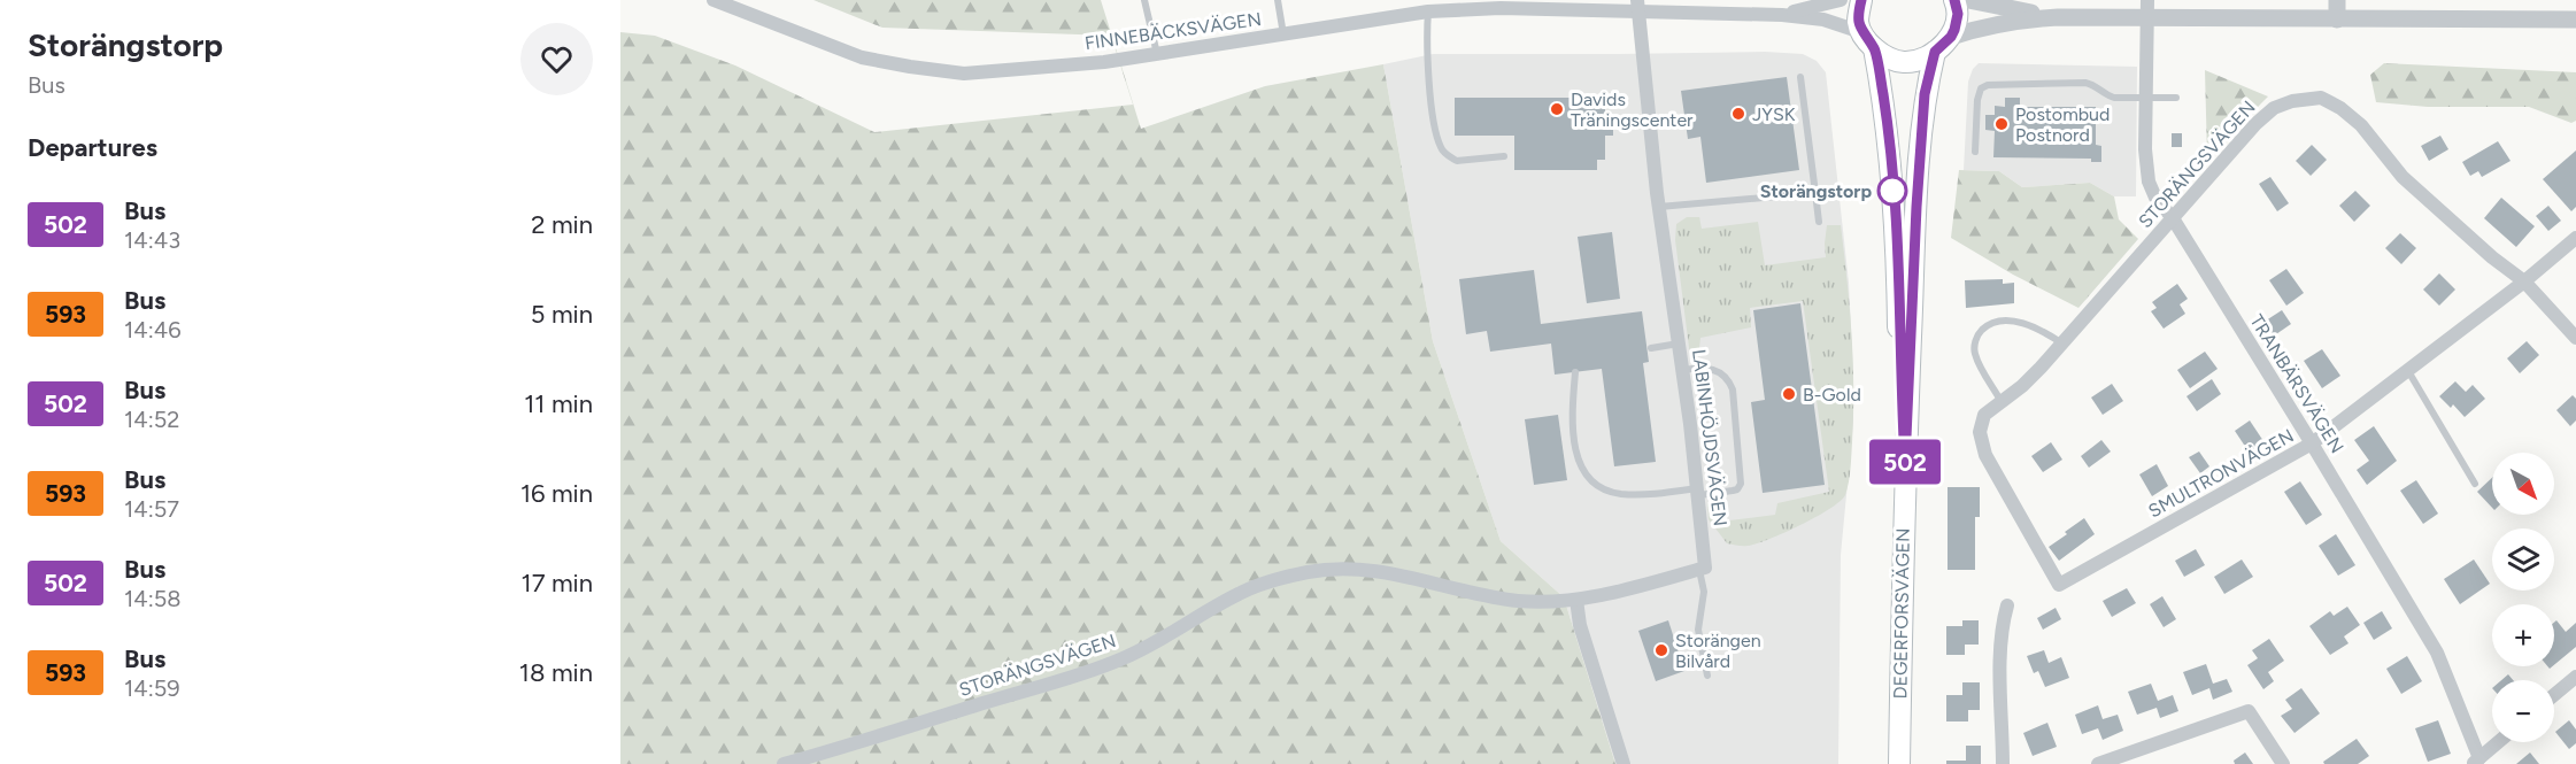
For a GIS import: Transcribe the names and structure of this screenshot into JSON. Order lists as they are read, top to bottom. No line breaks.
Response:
{"streets":{"main road":["DEGERFORSVÄGEN"],"street":["FINNEBÄCKSVÄGEN","STORÄNGSVÄGEN","TRANBÄRSVÄGEN","LABINHÖJDSVÄGEN","SMULTRONVÄGEN"]},"crossings":[["FINNEBÄCKSVÄGEN","LABINHÖJDSVÄGEN"],["STORÄNGSVÄGEN","TRANBÄRSVÄGEN"],["STORÄNGSVÄGEN","SMULTRONVÄGEN"],["TRANBÄRSVÄGEN","SMULTRONVÄGEN"]],"places":["Davids Träningscenter","JYSK","Postombud Postnord","Storängstorp","B-Gold","Storängen Bilvård"],"lines":["bus line 502"],"north":"bottom right","page":{"heading":[["Storängstorp","Bus"],"Departures"],"on_map":"502","list":[{"mark":"502","name":"Bus","note":"14:43","value":"2 min"},{"mark":"593","name":"Bus","note":"14:46","value":"5 min"},{"mark":"502","name":"Bus","note":"14:52","value":"11 min"},{"mark":"593","name":"Bus","note":"14:57","value":"16 min"},{"mark":"502","name":"Bus","note":"14:58","value":"17 min"},{"mark":"593","name":"Bus","note":"14:59","value":"18 min"}],"map_buttons":["+","−"]}}
